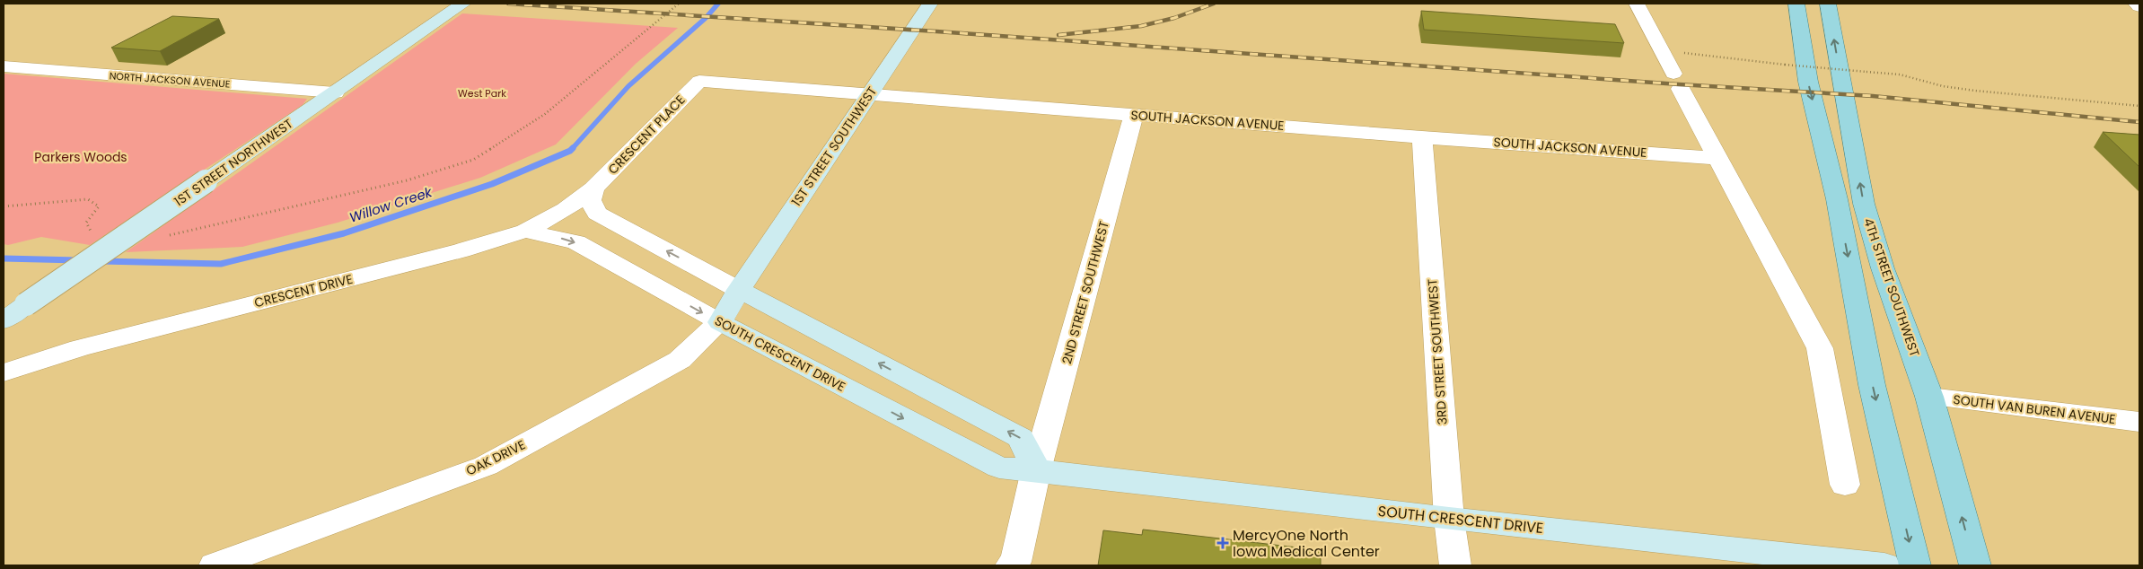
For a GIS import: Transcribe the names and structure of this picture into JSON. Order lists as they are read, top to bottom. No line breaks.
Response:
{"streets":{"main road":["1ST STREET SOUTHWEST","1ST STREET NORTHWEST","4TH STREET SOUTHWEST","SOUTH CRESCENT DRIVE","OAK DRIVE"],"street":["NORTH JACKSON AVENUE","SOUTH JACKSON AVENUE","CRESCENT PLACE","CRESCENT DRIVE","2ND STREET SOUTHWEST","3RD STREET SOUTHWEST","SOUTH VAN BUREN AVENUE"]},"crossings":[["NORTH JACKSON AVENUE","1ST STREET NORTHWEST"],["SOUTH JACKSON AVENUE","CRESCENT PLACE"],["SOUTH JACKSON AVENUE","1ST STREET SOUTHWEST"],["SOUTH JACKSON AVENUE","2ND STREET SOUTHWEST"],["SOUTH JACKSON AVENUE","3RD STREET SOUTHWEST"],["CRESCENT PLACE","CRESCENT DRIVE"],["1ST STREET SOUTHWEST","OAK DRIVE"],["4TH STREET SOUTHWEST","SOUTH VAN BUREN AVENUE"],["CRESCENT DRIVE","SOUTH CRESCENT DRIVE"],["2ND STREET SOUTHWEST","SOUTH CRESCENT DRIVE"],["3RD STREET SOUTHWEST","SOUTH CRESCENT DRIVE"],["SOUTH CRESCENT DRIVE","OAK DRIVE"]],"water":["Willow Creek"],"parks":["West Park","Parkers Woods"],"places":{"health":["MercyOne North Iowa Medical Center"]}}
